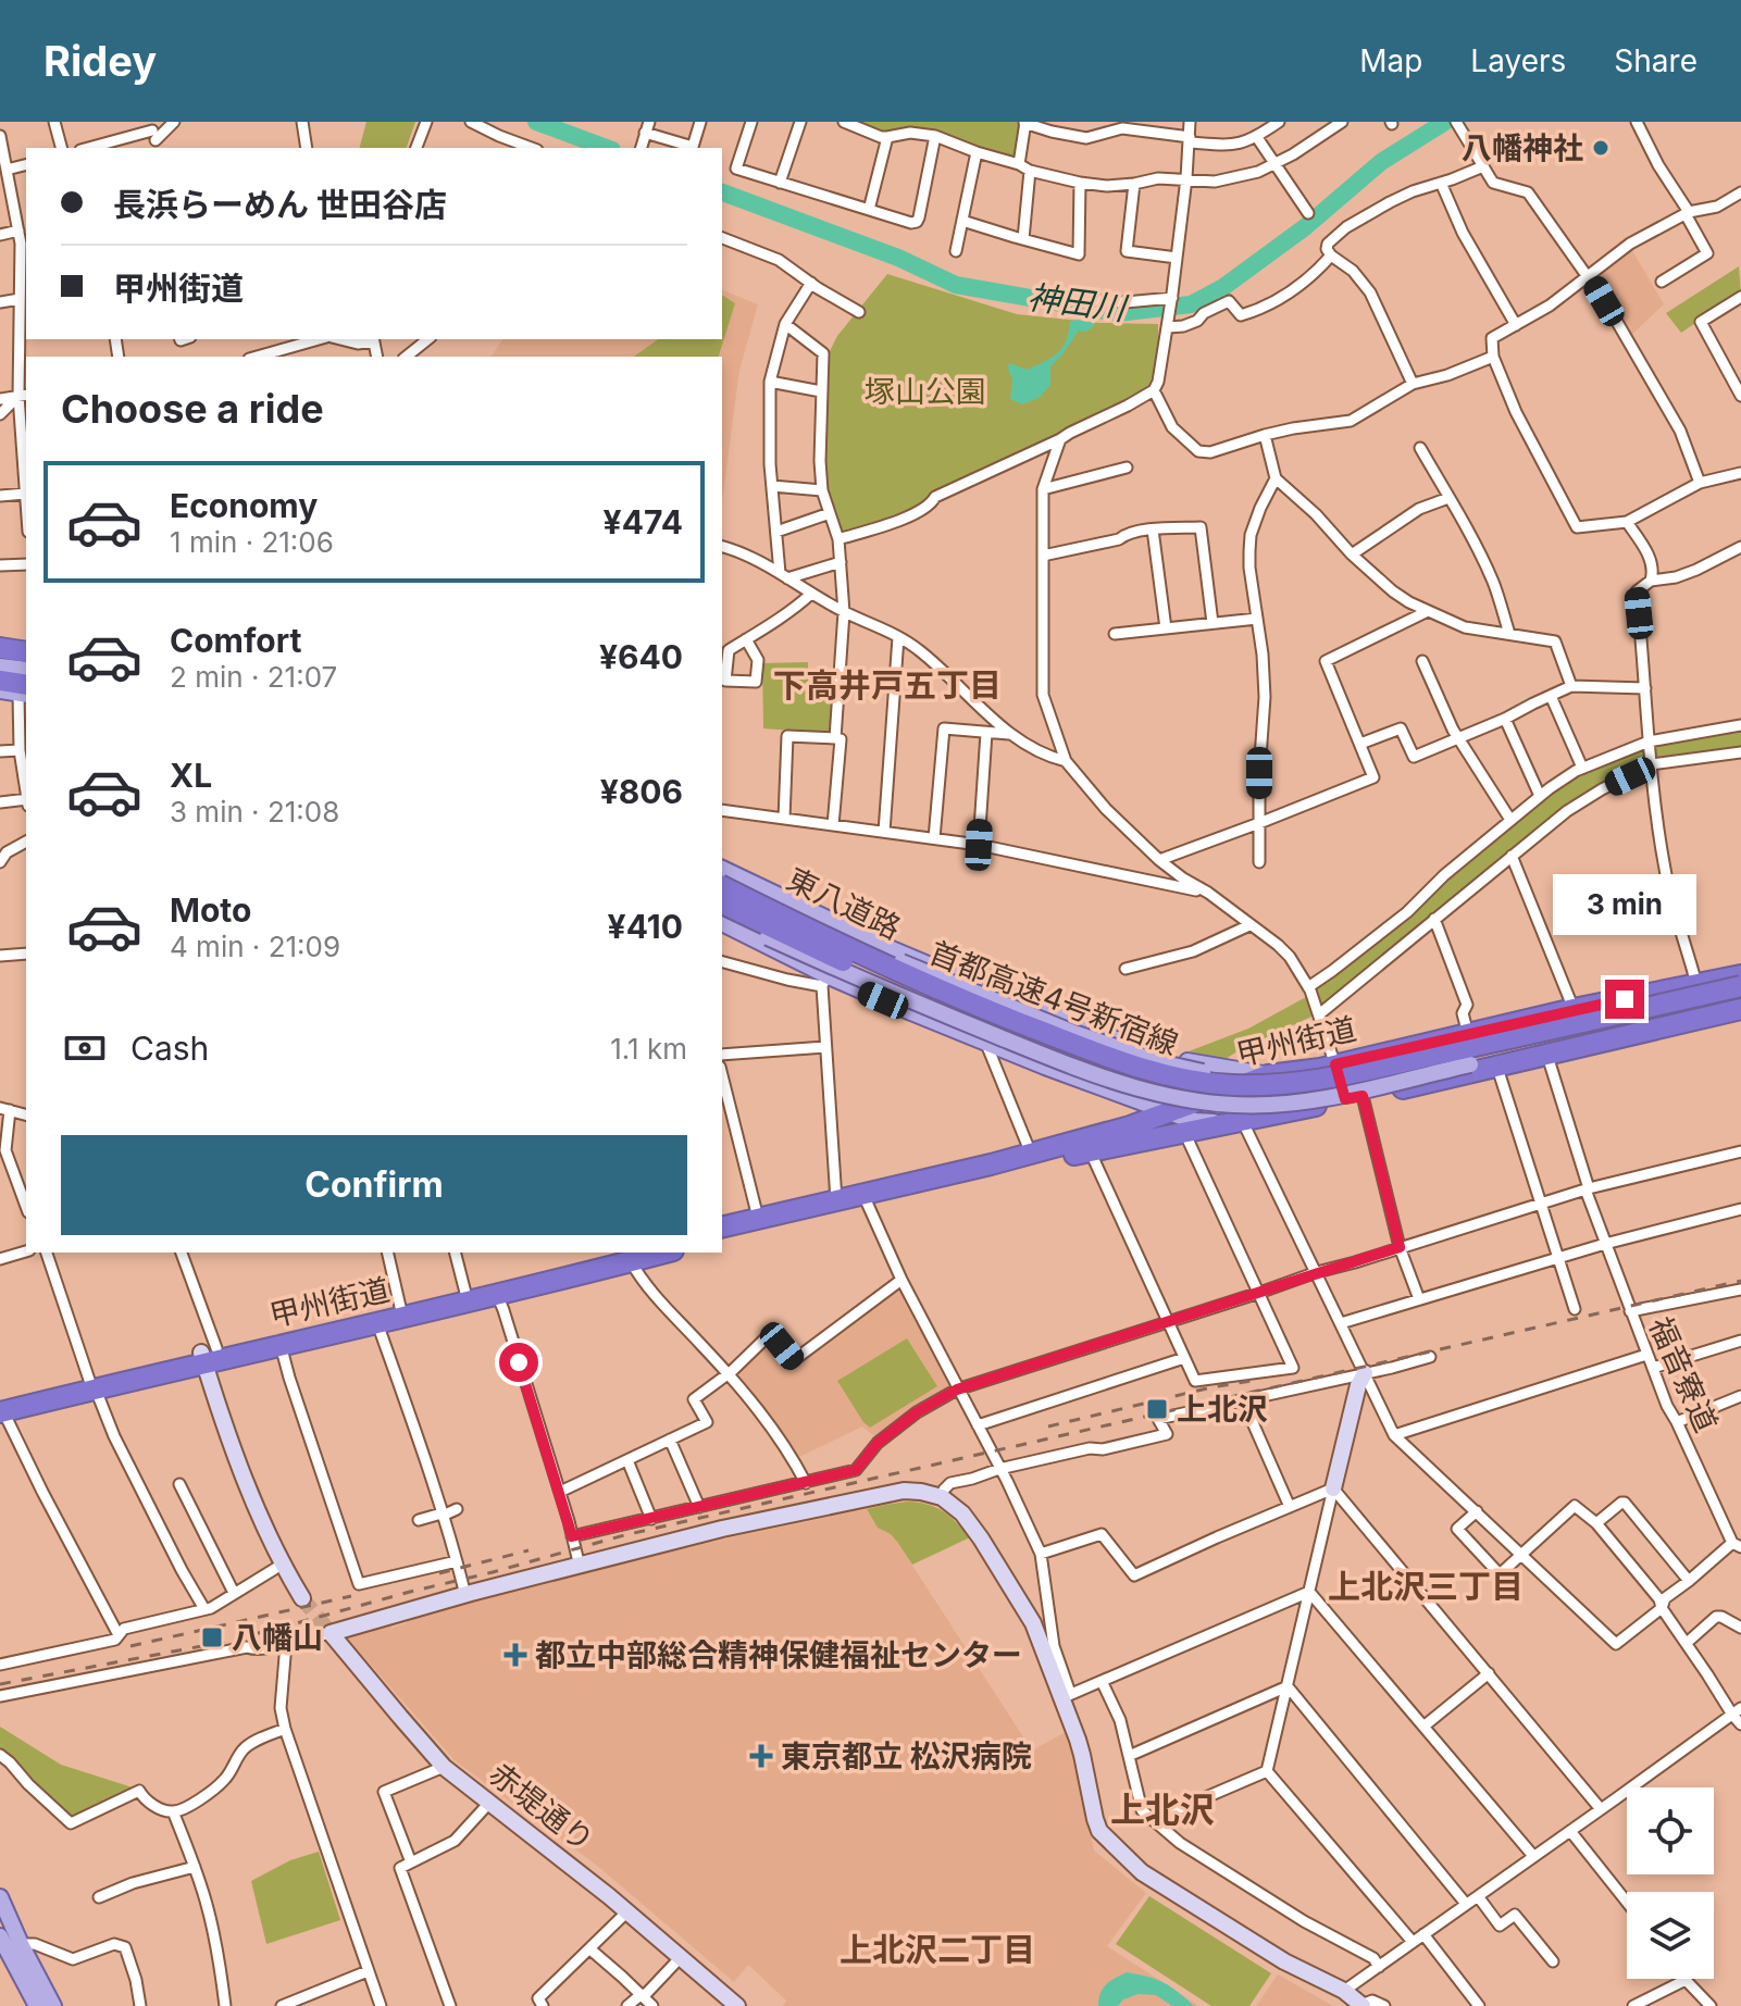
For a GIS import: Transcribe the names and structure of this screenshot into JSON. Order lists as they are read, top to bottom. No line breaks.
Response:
{"streets":{"highway":["首都高速4号新宿線","甲州街道"],"main road":["東八道路"],"street":["福音寮道","赤堤通り"]},"crossings":[["東八道路","甲州街道"],["甲州街道","福音寮道"]],"districts":["下高井戸五丁目","上北沢三丁目","上北沢","上北沢二丁目"],"water":["神田川"],"parks":["塚山公園"],"places":{"other":["八幡神社"],"transit":["上北沢","八幡山"],"health":["都立中部総合精神保健福祉センター","東京都立 松沢病院"]},"page":{"header":"Ridey","nav":["Map","Layers","Share"],"banner":["長浜らーめん 世田谷店","甲州街道"],"heading":"Choose a ride","list":[{"name":"Economy","note":"1 min · 21:06","value":"¥474"},{"name":"Comfort","note":"2 min · 21:07","value":"¥640"},{"name":"XL","note":"3 min · 21:08","value":"¥806"},{"name":"Moto","note":"4 min · 21:09","value":"¥410"}],"bubble":"3 min","pay":["Cash","1.1 km"],"buttons":"Confirm"}}
